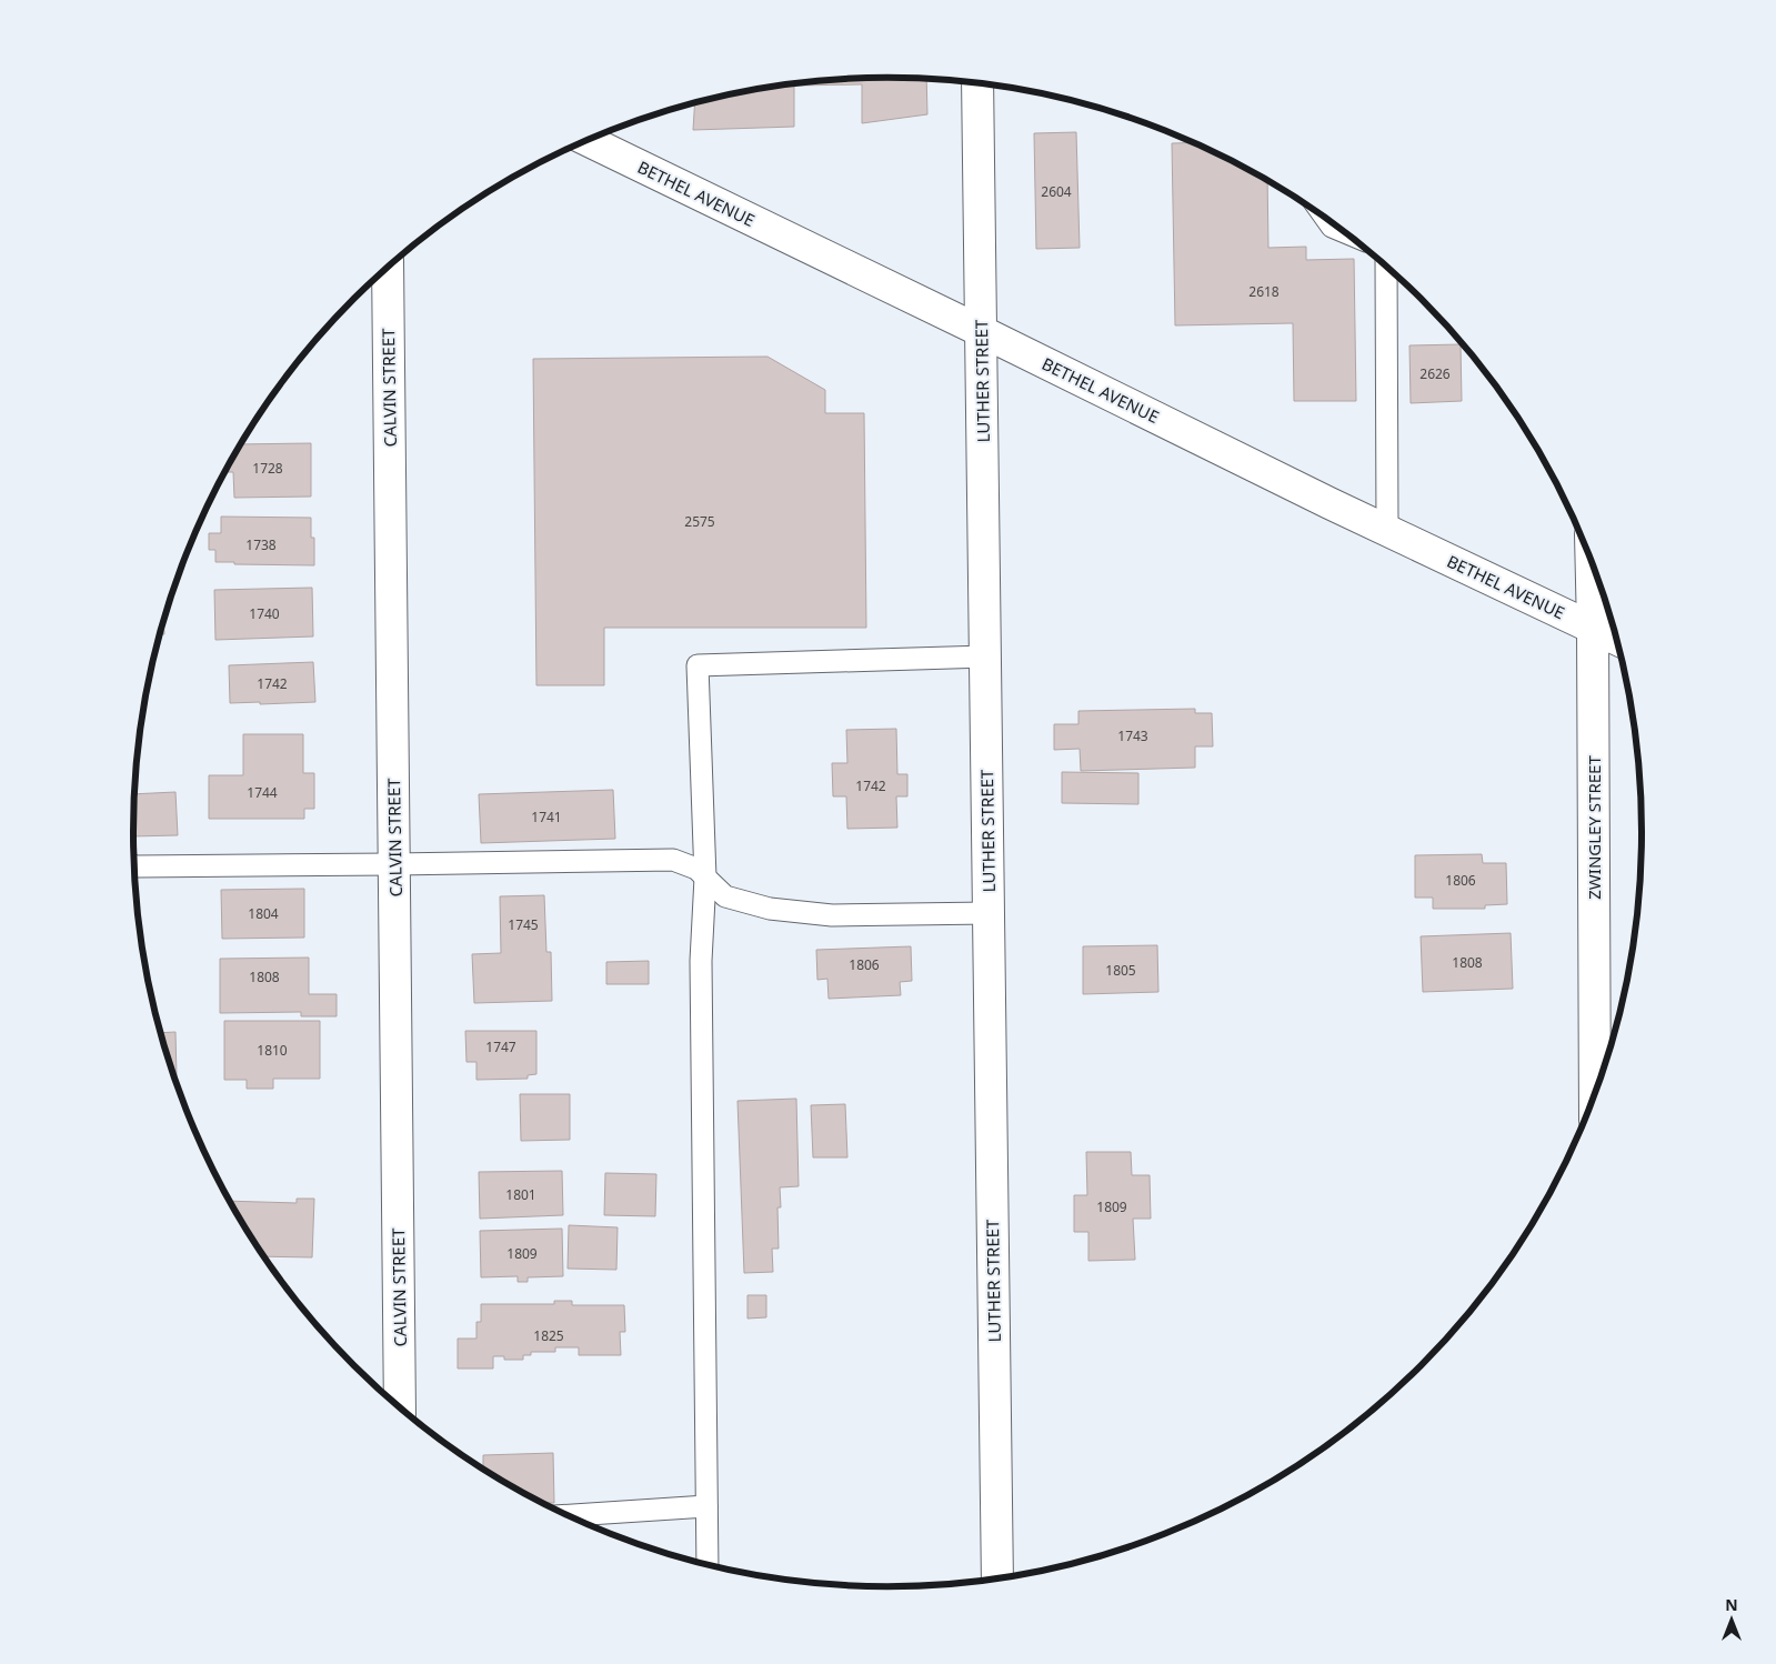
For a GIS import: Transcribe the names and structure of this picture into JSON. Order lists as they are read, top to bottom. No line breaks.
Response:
{"streets":{"street":["BETHEL AVENUE","LUTHER STREET","CALVIN STREET","ZWINGLEY STREET"]},"crossings":[["BETHEL AVENUE","LUTHER STREET"],["BETHEL AVENUE","ZWINGLEY STREET"]],"house_numbers":["2604","2618","2626","1728","2575","1738","1740","1742","1743","1742","1744","1741","1806","1804","1745","1808","1806","1805","1808","1747","1810","1801","1809","1809","1825"],"north":"top"}
